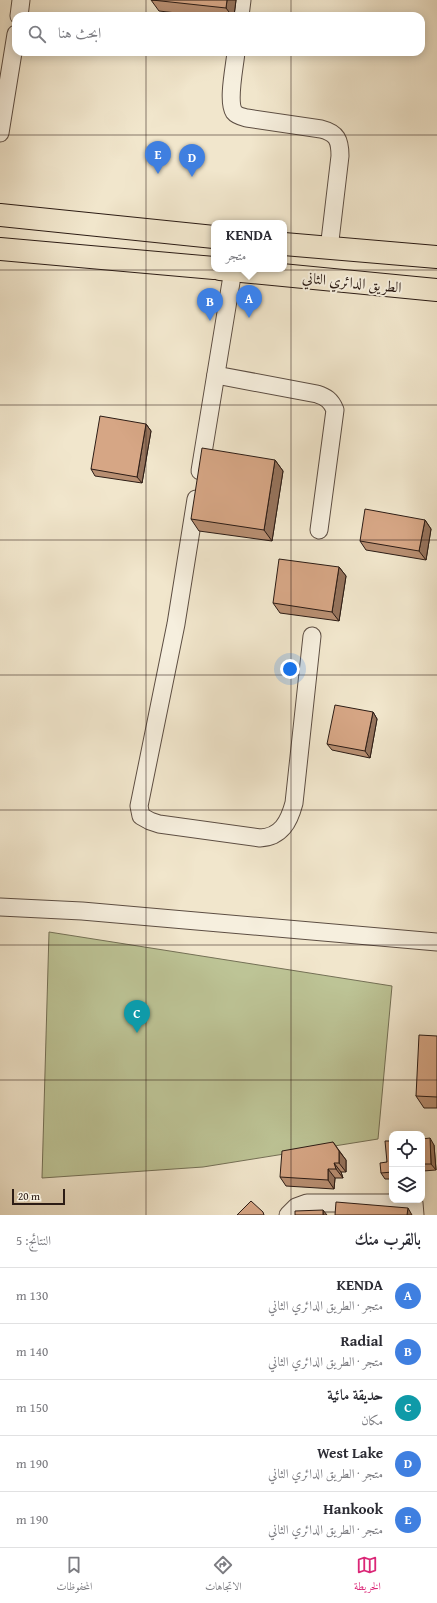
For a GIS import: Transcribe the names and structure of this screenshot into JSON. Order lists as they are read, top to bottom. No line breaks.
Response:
{"streets":{"highway":["الطريق الدائري الثاني"]},"scale_bar":"20 m","page":{"search":"ابحث هنا","pins":["E","D","A","B","C"],"popup":["KENDA","متجر"],"scale":"20 m","heading":["بالقرب منك","النتائج: 5"],"list":[{"mark":"A","name":"KENDA","note":"متجر · الطريق الدائري الثاني","value":"130 m"},{"mark":"B","name":"Radial","note":"متجر · الطريق الدائري الثاني","value":"140 m"},{"mark":"C","name":"حديقة مائية","note":"مكان","value":"150 m"},{"mark":"D","name":"West Lake","note":"متجر · الطريق الدائري الثاني","value":"190 m"},{"mark":"E","name":"Hankook","note":"متجر · الطريق الدائري الثاني","value":"190 m"}],"nav":["الخريطة","الاتجاهات","المحفوظات"]}}
